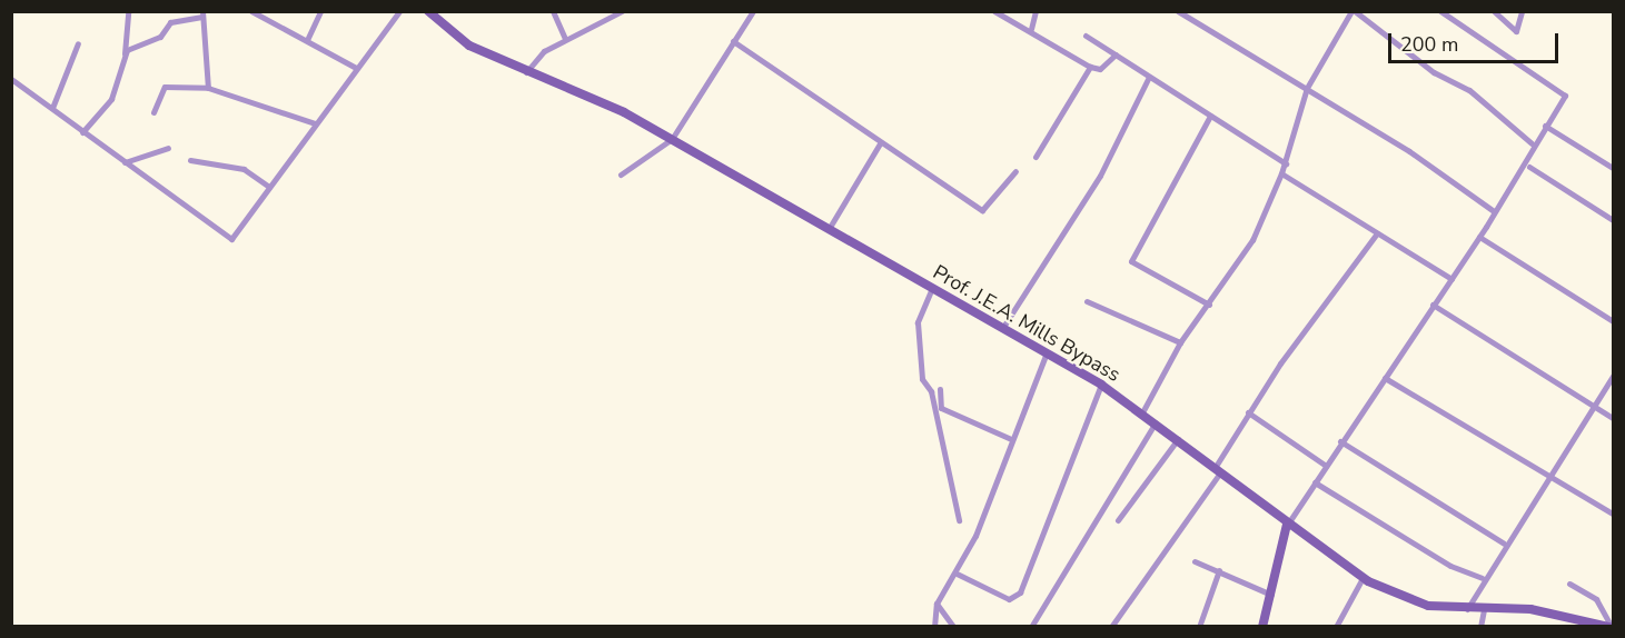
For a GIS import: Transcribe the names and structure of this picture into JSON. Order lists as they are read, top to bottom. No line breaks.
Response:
{"streets":{"street":["Prof. J.E.A. Mills Bypass"]},"scale_bar":"200 m"}
